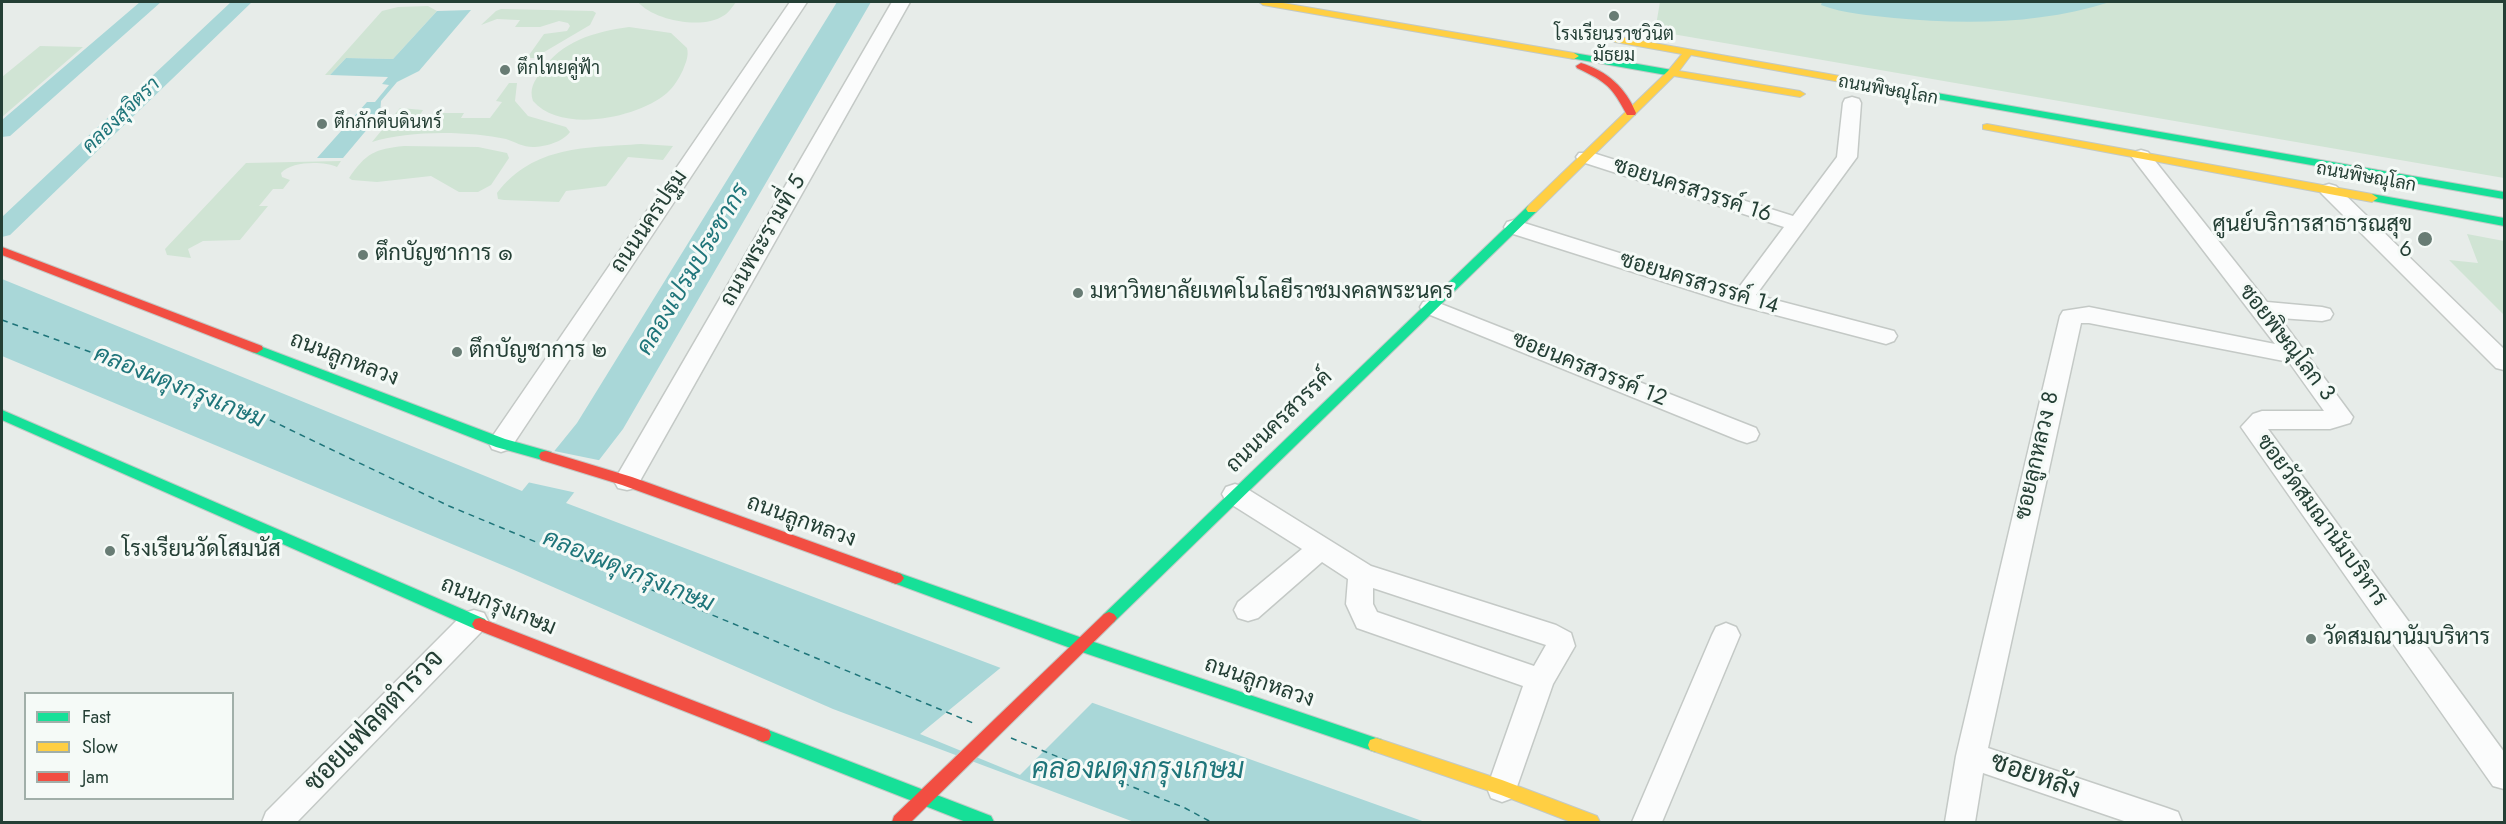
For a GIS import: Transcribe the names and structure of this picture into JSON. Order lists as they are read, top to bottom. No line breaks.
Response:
{"streets":{"main road":["ถนนพิษณุโลก","ถนนลูกหลวง","ถนนนครสวรรค์","ถนนกรุงเกษม"],"street":["ซอยนครสวรรค์ 16","ถนนนครปฐม","ถนนพระรามที่ 5","ซอยนครสวรรค์ 14","ซอยพิษณุโลก 3","ซอยนครสวรรค์ 12","ซอยลูกหลวง 8","ซอยวัดสมณานัมบริหาร","ซอยแฟลตตำรวจ","ซอยหลัง"]},"crossings":[["ถนนพิษณุโลก","ซอยพิษณุโลก 3"],["ถนนพิษณุโลก","ถนนนครสวรรค์"],["ซอยนครสวรรค์ 16","ถนนนครสวรรค์"],["ถนนนครปฐม","ถนนลูกหลวง"],["ถนนพระรามที่ 5","ถนนลูกหลวง"],["ซอยนครสวรรค์ 14","ถนนนครสวรรค์"],["ซอยพิษณุโลก 3","ซอยลูกหลวง 8"],["ซอยพิษณุโลก 3","ซอยวัดสมณานัมบริหาร"],["ถนนลูกหลวง","ถนนนครสวรรค์"],["ซอยนครสวรรค์ 12","ถนนนครสวรรค์"],["ถนนนครสวรรค์","ถนนกรุงเกษม"],["ซอยลูกหลวง 8","ซอยหลัง"],["ถนนกรุงเกษม","ซอยแฟลตตำรวจ"]],"water":["คลองสุจิตรา","คลองเปรมประชากร","คลองผดุงกรุงเกษม"],"places":["โรงเรียนราชวินิต มัธยม","ตึกไทยคู่ฟ้า","ตึกภักดีบดินทร์","ศูนย์บริการสาธารณสุข 6","ตึกบัญชาการ ๑","มหาวิทยาลัยเทคโนโลยีราชมงคลพระนคร","ตึกบัญชาการ ๒","โรงเรียนวัดโสมนัส","วัดสมณานัมบริหาร"],"legend":["Fast","Slow","Jam"]}
